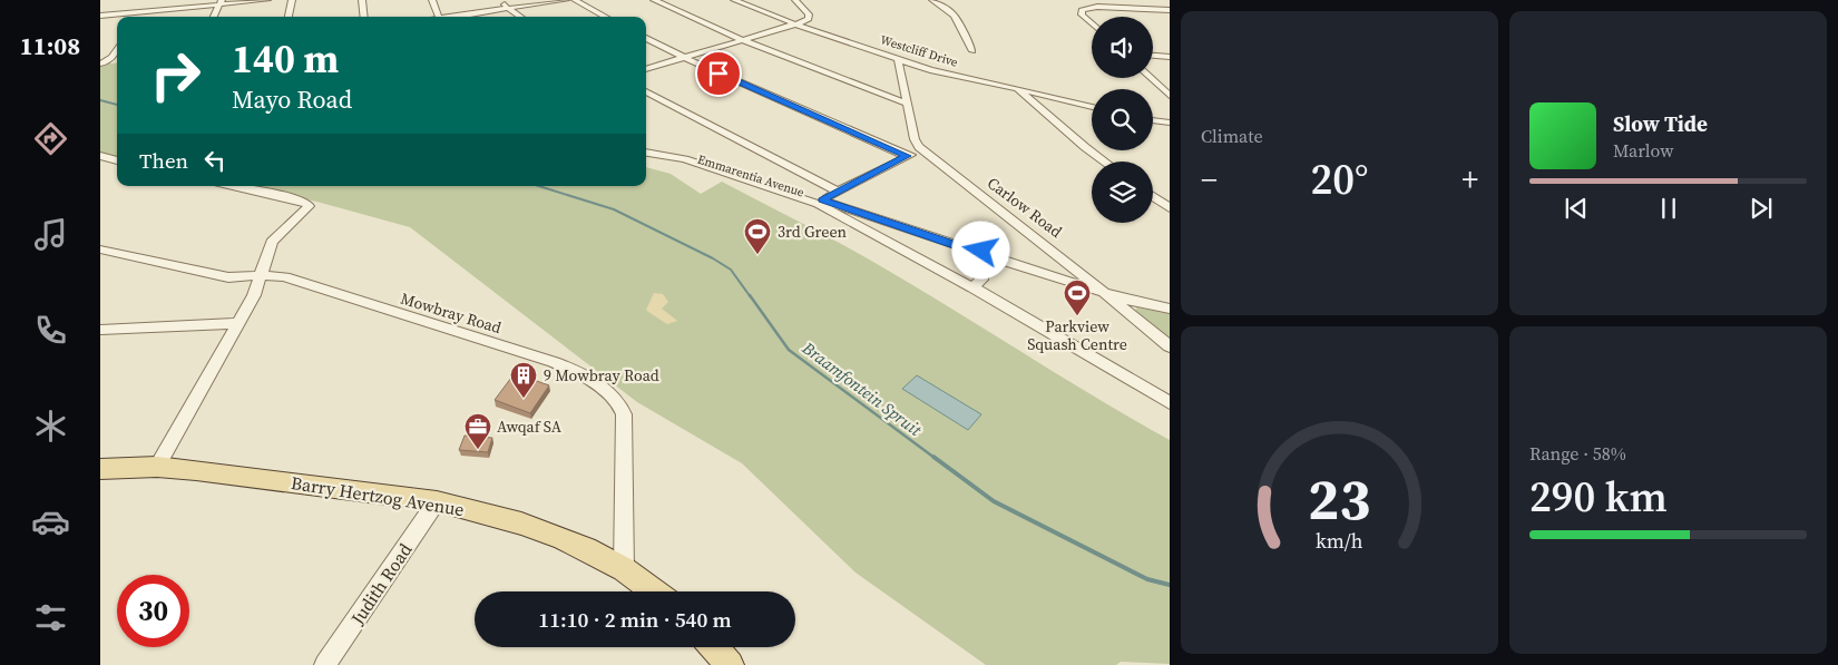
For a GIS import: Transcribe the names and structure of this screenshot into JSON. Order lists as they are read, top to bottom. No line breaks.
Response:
{"streets":{"main road":["Barry Hertzog Avenue"],"street":["Westcliff Drive","Emmarentia Avenue","Carlow Road","Mowbray Road","Judith Road"]},"crossings":[["Emmarentia Avenue","Carlow Road"],["Mowbray Road","Barry Hertzog Avenue"],["Barry Hertzog Avenue","Judith Road"]],"water":["Braamfontein Spruit"],"places":{"sports":["3rd Green","Parkview Squash Centre"],"building":["9 Mowbray Road"],"office":["Awqaf SA"]},"page":{"tabs":"11:08","tile":["Climate",["Range · 58%","290 km"]],"turn":["140 m","Mayo Road"],"song":["Slow Tide","Marlow"],"then":"Then","heat":["−","20°","+"],"limit":"30","trip":"11:10 · 2 min · 540 m","gauge":["23","km/h"]}}
